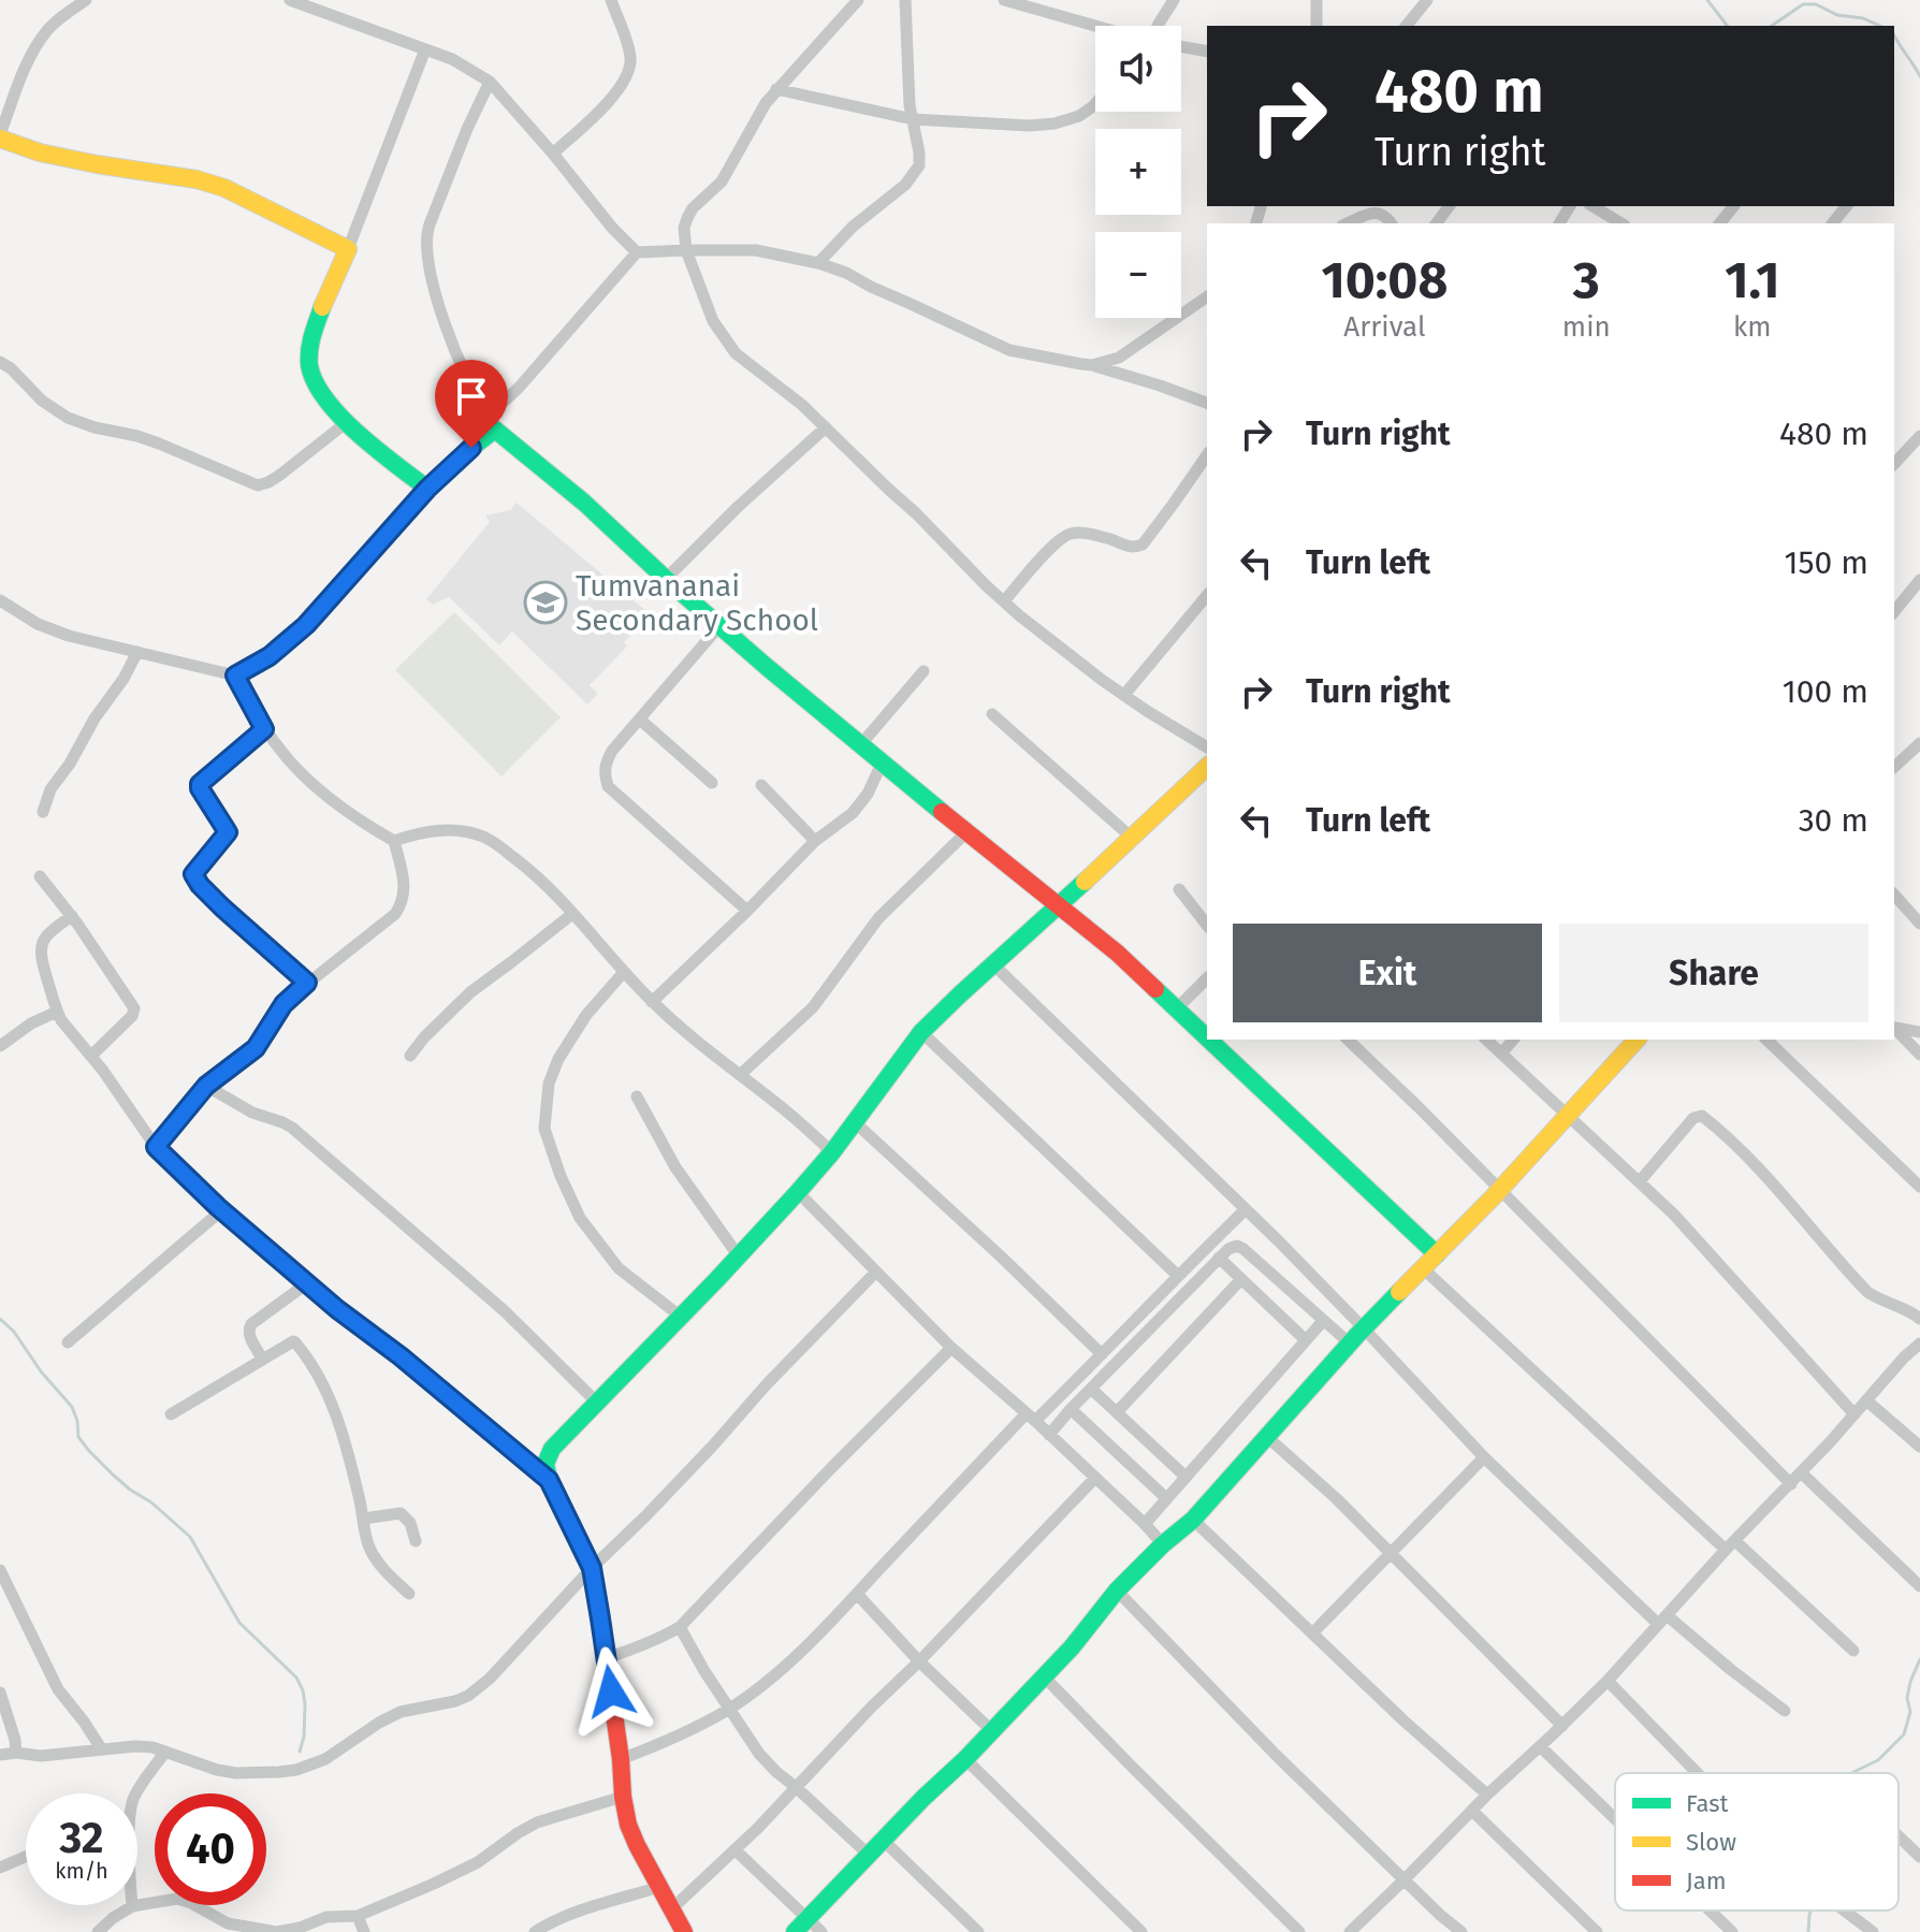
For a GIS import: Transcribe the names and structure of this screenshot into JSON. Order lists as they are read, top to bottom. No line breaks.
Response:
{"places":{"school or university":["Tumvananai Secondary School"]},"legend":["Fast","Slow","Jam"],"page":{"map_buttons":["+","−"],"turn":["480 m","Turn right"],"eta":["10:08","Arrival","3","min","1.1","km"],"list":[{"name":"Turn right","value":"480 m"},{"name":"Turn left","value":"150 m"},{"name":"Turn right","value":"100 m"},{"name":"Turn left","value":"30 m"}],"buttons":["Exit","Share"],"speed":"32 km/h","limit":"40"}}
